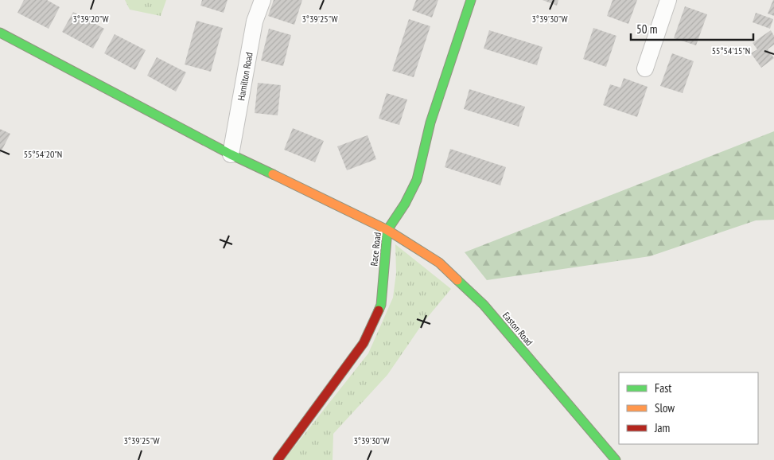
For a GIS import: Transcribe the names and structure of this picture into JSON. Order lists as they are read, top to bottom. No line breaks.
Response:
{"streets":{"street":["Hamilton Road","Race Road","Easton Road"]},"crossings":[["Hamilton Road","Easton Road"],["Race Road","Easton Road"]],"legend":["Fast","Slow","Jam"],"scale_bar":"50 m","coordinates":["3°39'20\"W","3°39'25\"W","3°39'30\"W","55°54'15\"N","55°54'20\"N"]}
